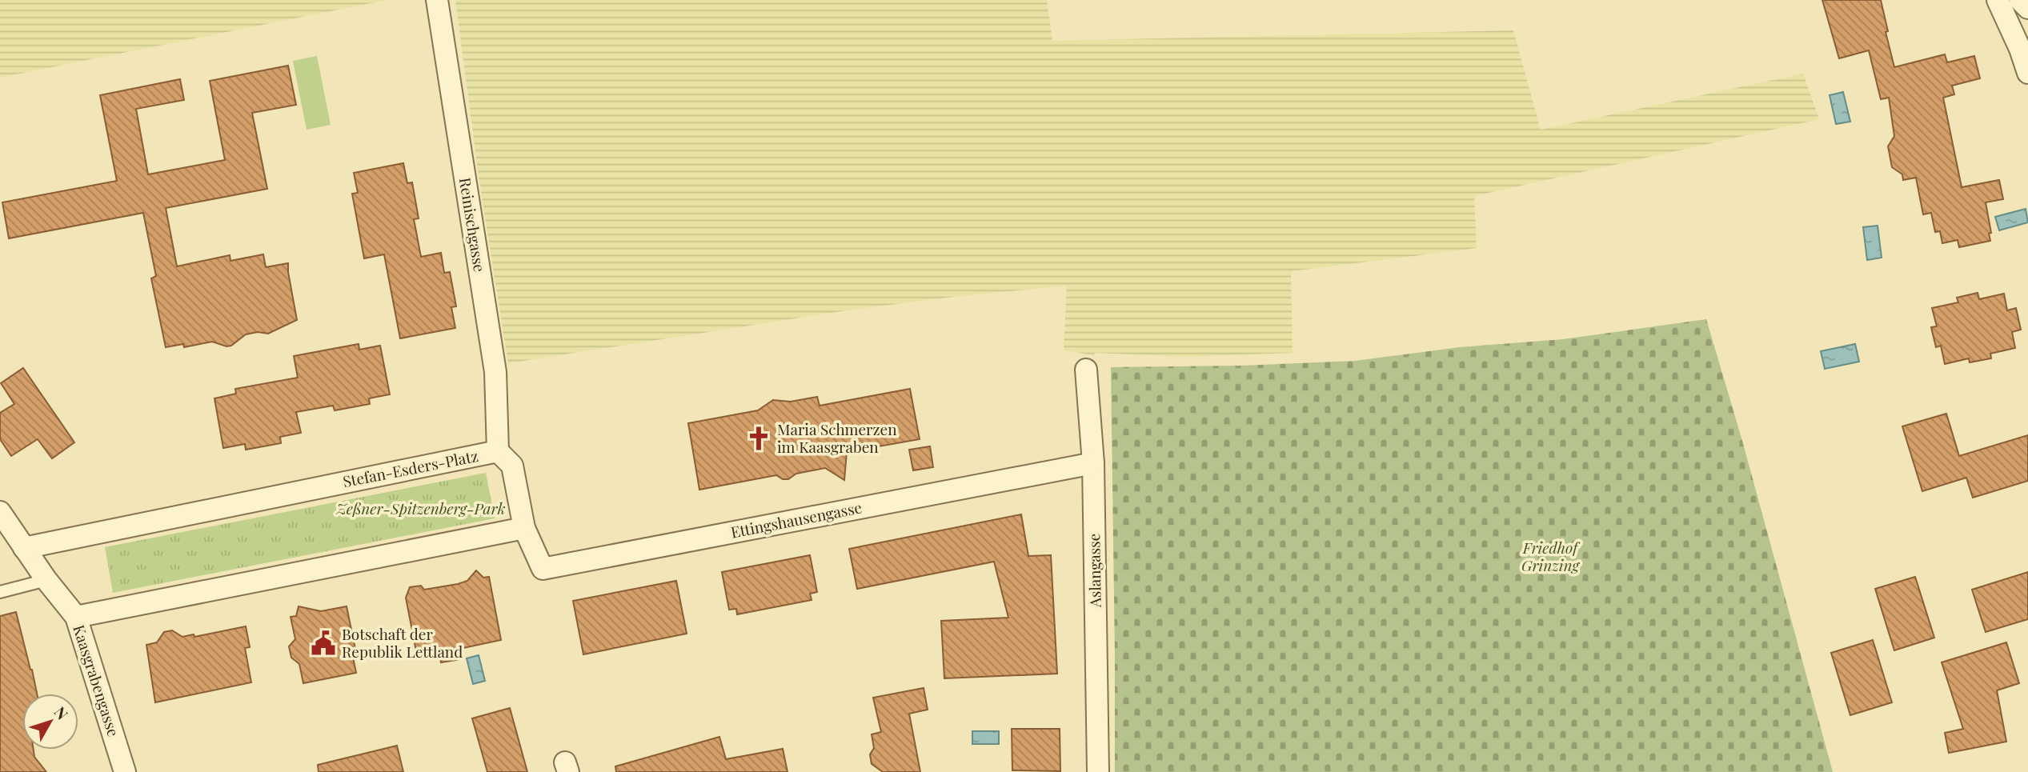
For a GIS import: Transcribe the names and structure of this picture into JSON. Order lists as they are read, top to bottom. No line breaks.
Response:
{"streets":{"street":["Reinischgasse","Stefan-Esders-Platz","Ettingshausengasse","Aslangasse","Kaasgrabengasse"]},"crossings":[["Reinischgasse","Stefan-Esders-Platz"],["Stefan-Esders-Platz","Ettingshausengasse"],["Stefan-Esders-Platz","Kaasgrabengasse"],["Ettingshausengasse","Aslangasse"]],"parks":["Zeßner-Spitzenberg-Park","Friedhof Grinzing"],"places":{"church":["Maria Schmerzen im Kaasgraben"],"public building":["Botschaft der Republik Lettland"]},"north":"top right"}
